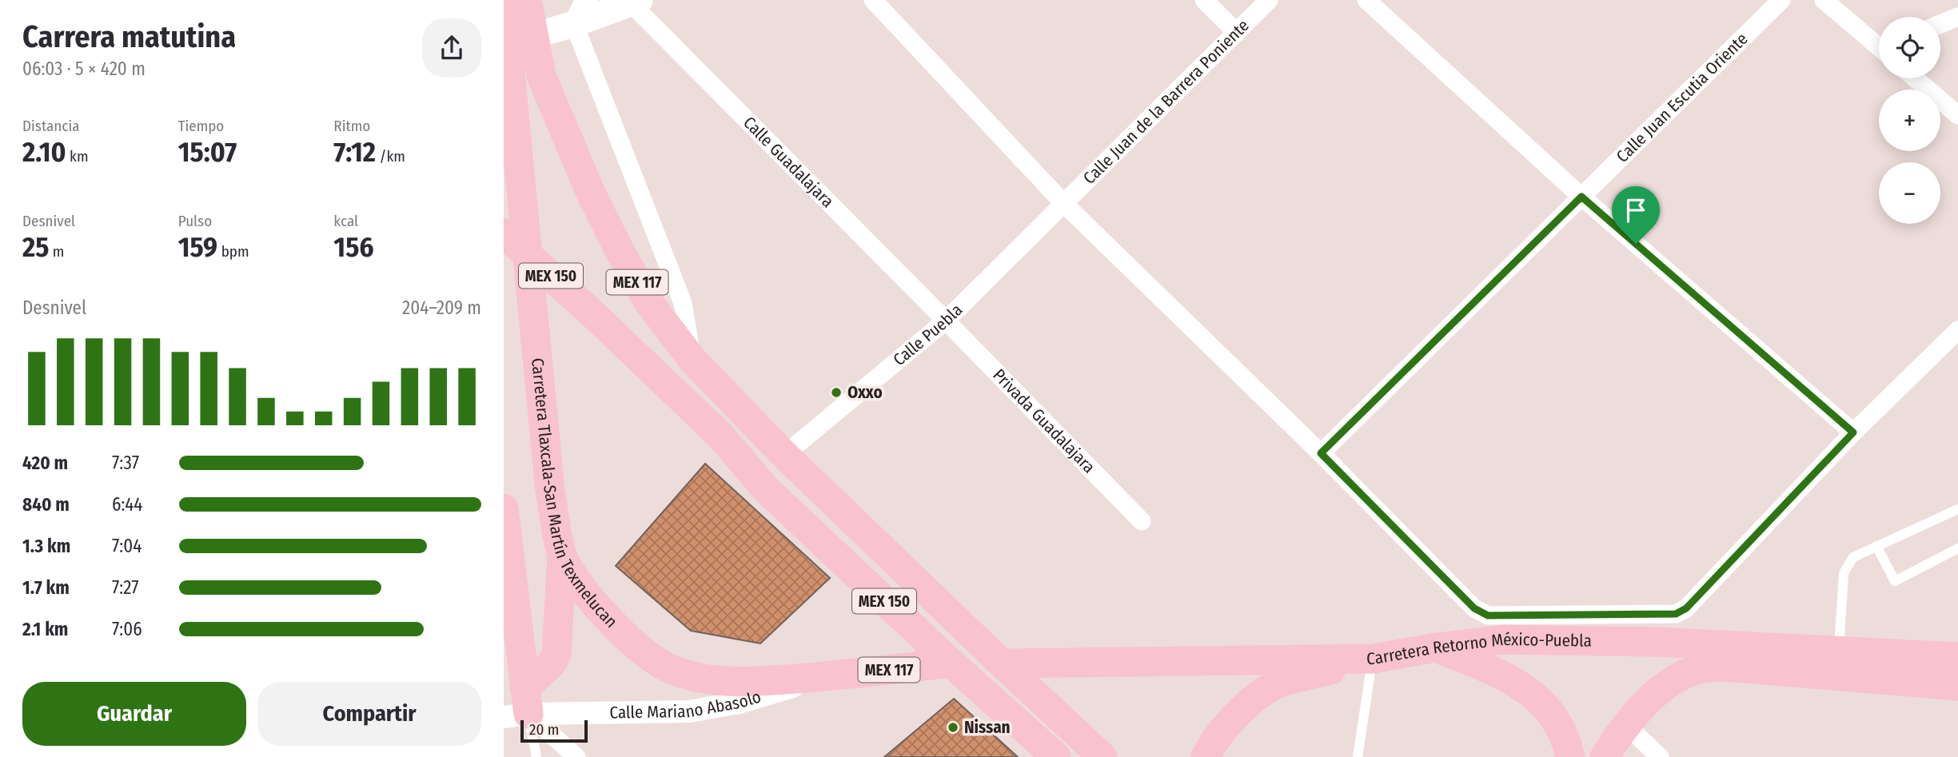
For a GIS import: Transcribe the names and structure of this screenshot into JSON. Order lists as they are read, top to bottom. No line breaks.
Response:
{"streets":{"main road":["MEX 150","MEX 117","Carretera Tlaxcala-San Martín Texmelucan","Carretera Retorno México-Puebla"],"street":["Calle Juan Escutia Oriente","Calle Juan de la Barrera Poniente","Calle Guadalajara","Calle Puebla","Privada Guadalajara","Calle Mariano Abasolo"]},"crossings":[["Calle Juan de la Barrera Poniente","Calle Puebla"],["Calle Guadalajara","Calle Puebla"],["Calle Guadalajara","Privada Guadalajara"],["MEX 150","MEX 117"],["MEX 150","Calle Puebla"],["MEX 150","Carretera Tlaxcala-San Martín Texmelucan"],["MEX 150","Carretera Retorno México-Puebla"],["MEX 117","Calle Puebla"],["Calle Puebla","Privada Guadalajara"],["Carretera Tlaxcala-San Martín Texmelucan","Calle Mariano Abasolo"]],"places":["Oxxo","Nissan"],"scale_bar":"20 m","page":{"heading":["Carrera matutina","06:03 · 5 × 420 m"],"map_buttons":["+","−"],"stats":[["Distancia","2.10 km"],["Tiempo","15:07"],["Ritmo","7:12 /km"],["Desnivel","25 m"],["Pulso","159 bpm"],["kcal","156"]],"chart":["Desnivel","204–209 m"],"list":[{"name":"420 m","note":"7:37"},{"name":"840 m","note":"6:44"},{"name":"1.3 km","note":"7:04"},{"name":"1.7 km","note":"7:27"},{"name":"2.1 km","note":"7:06"}],"buttons":["Guardar","Compartir"],"scale":"20 m"}}
